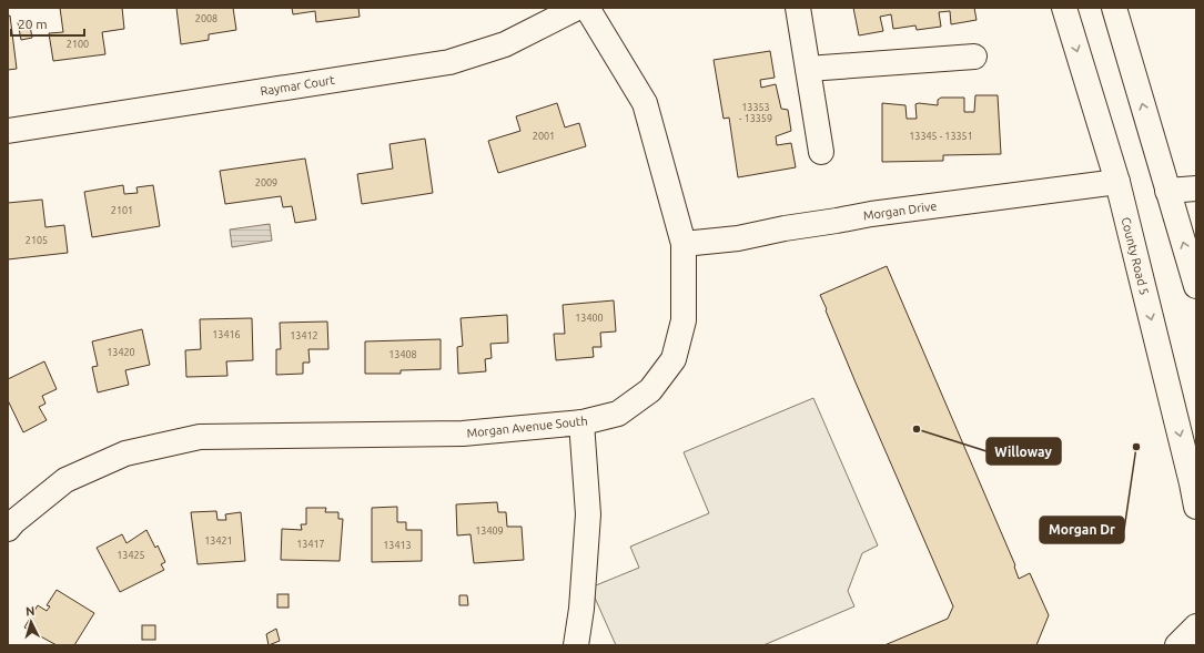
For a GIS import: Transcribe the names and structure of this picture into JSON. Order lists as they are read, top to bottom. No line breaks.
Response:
{"streets":{"street":["Raymar Court","Morgan Drive","County Road 5","Morgan Avenue South"]},"crossings":[["Morgan Drive","County Road 5"],["Morgan Drive","Morgan Avenue South"]],"places":["Willoway","Morgan Dr"],"house_numbers":["2008","2100","13353 - 13359","2001","13345 - 13351","2009","2101","2105","13400","13416","13412","13420","13408","13409","13421","13417","13413","13425"],"scale_bar":"20 m","north":"top"}
